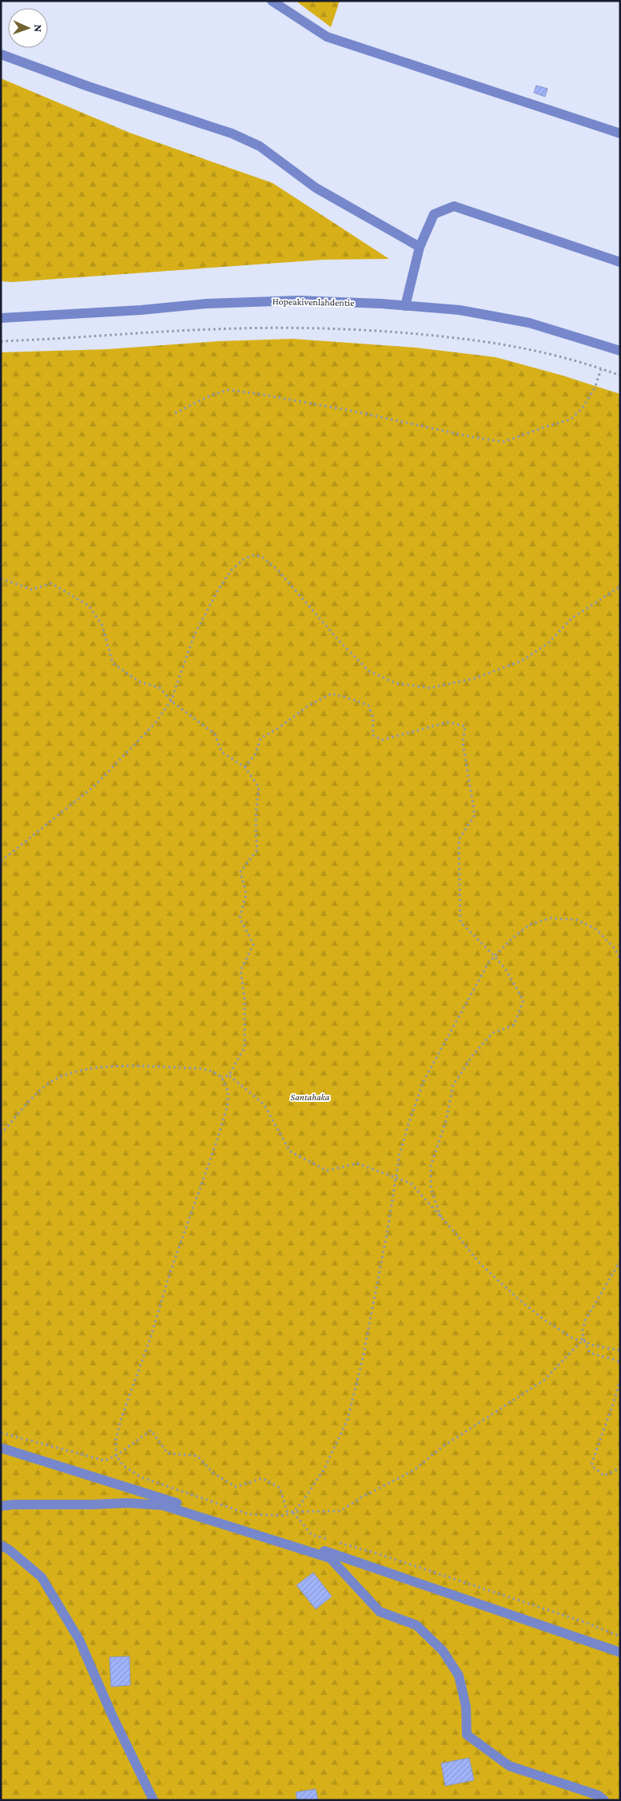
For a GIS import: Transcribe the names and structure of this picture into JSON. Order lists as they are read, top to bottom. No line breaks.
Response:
{"streets":{"street":["Hopeakivenlahdentie"]},"parks":["Santahaka"],"north":"right"}
